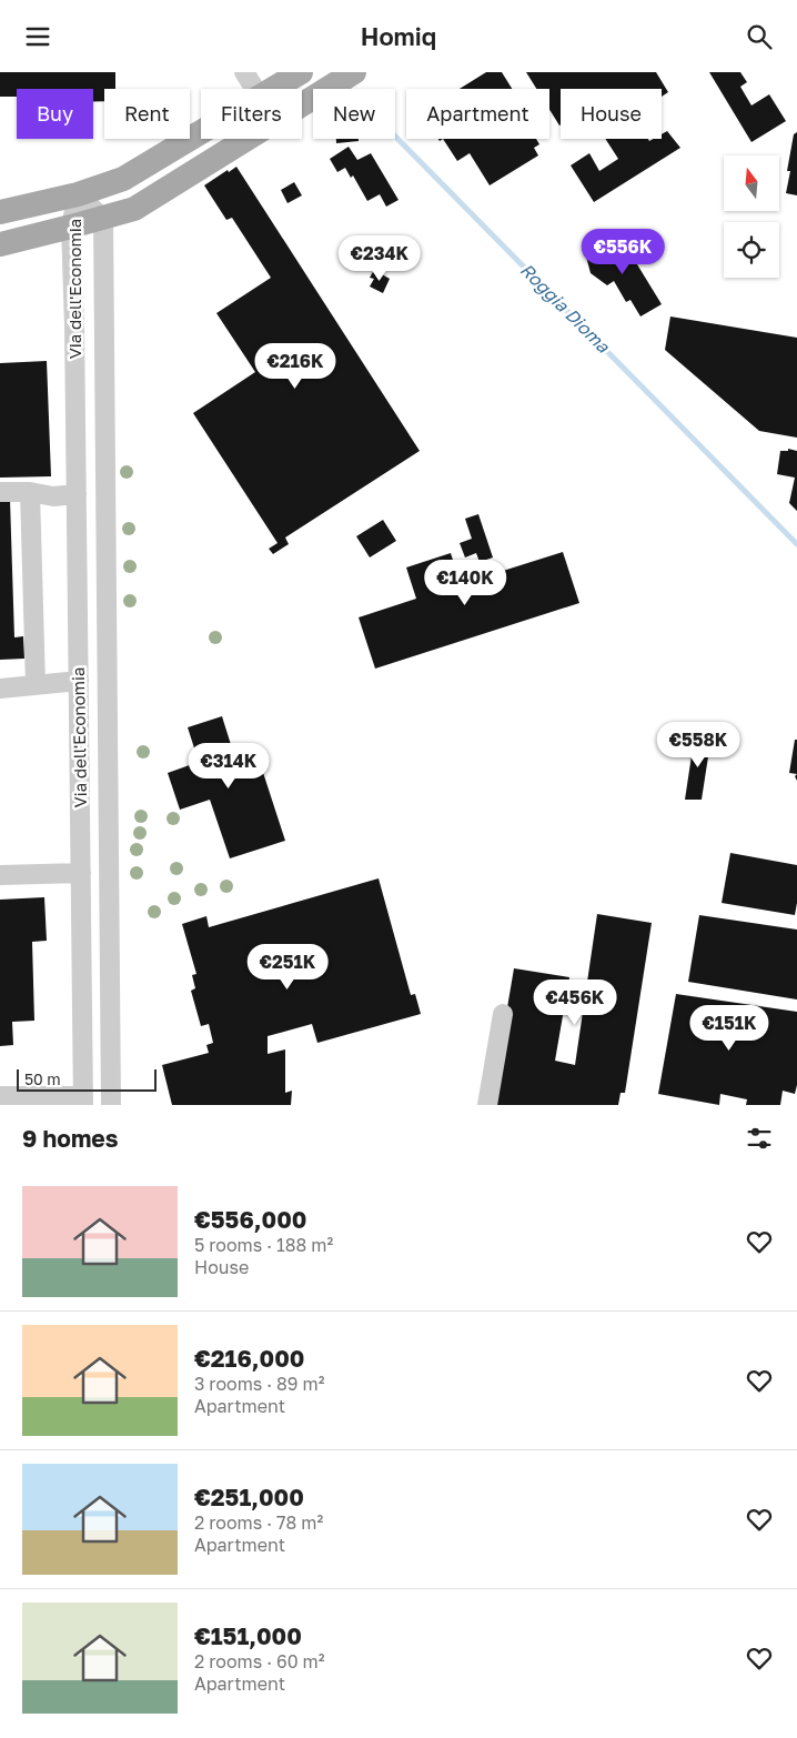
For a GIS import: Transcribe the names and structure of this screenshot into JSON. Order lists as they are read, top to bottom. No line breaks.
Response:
{"streets":{"street":["Via dell'Economia"]},"water":["Roggia Dioma"],"scale_bar":"50 m","north":"top","page":{"header":"Homiq","chip":["Buy","Rent","Filters","New","Apartment","House"],"price":["€556K","€234K","€216K","€140K","€558K","€314K","€251K","€456K","€151K"],"scale":"50 m","heading":"9 homes","list":[{"name":"€556,000","note":"5 rooms · 188 m² · House"},{"name":"€216,000","note":"3 rooms · 89 m² · Apartment"},{"name":"€251,000","note":"2 rooms · 78 m² · Apartment"},{"name":"€151,000","note":"2 rooms · 60 m² · Apartment"}]}}
